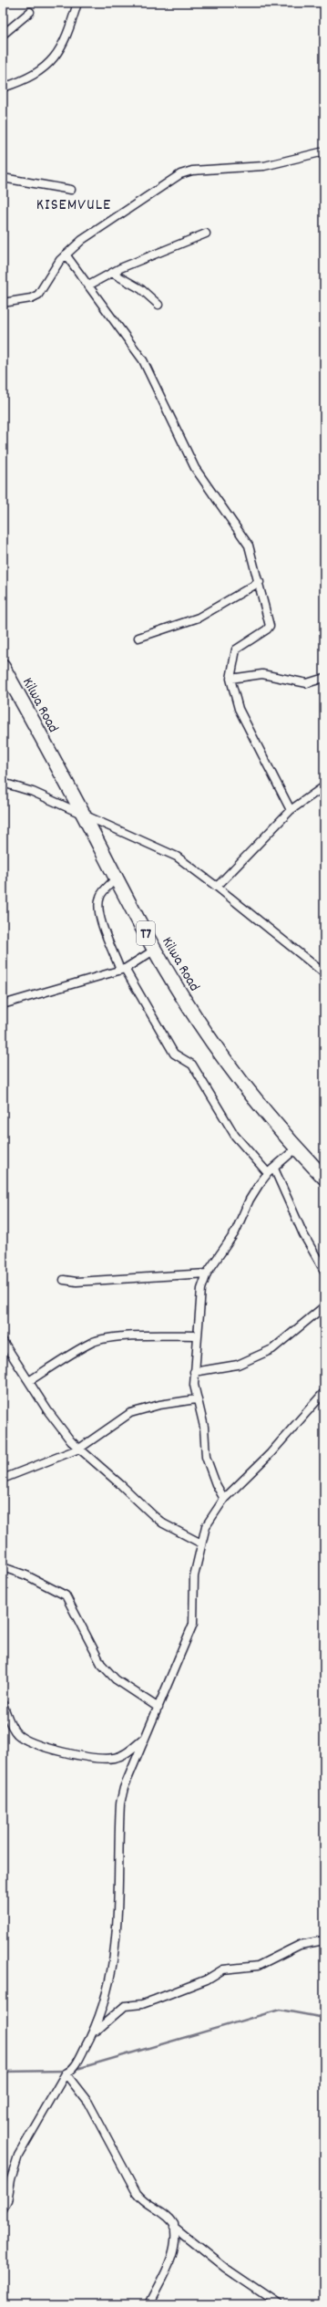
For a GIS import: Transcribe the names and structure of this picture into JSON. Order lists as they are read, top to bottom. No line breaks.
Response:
{"streets":{"highway":["Kilwa Road","T7"]},"districts":["KISEMVULE"]}
